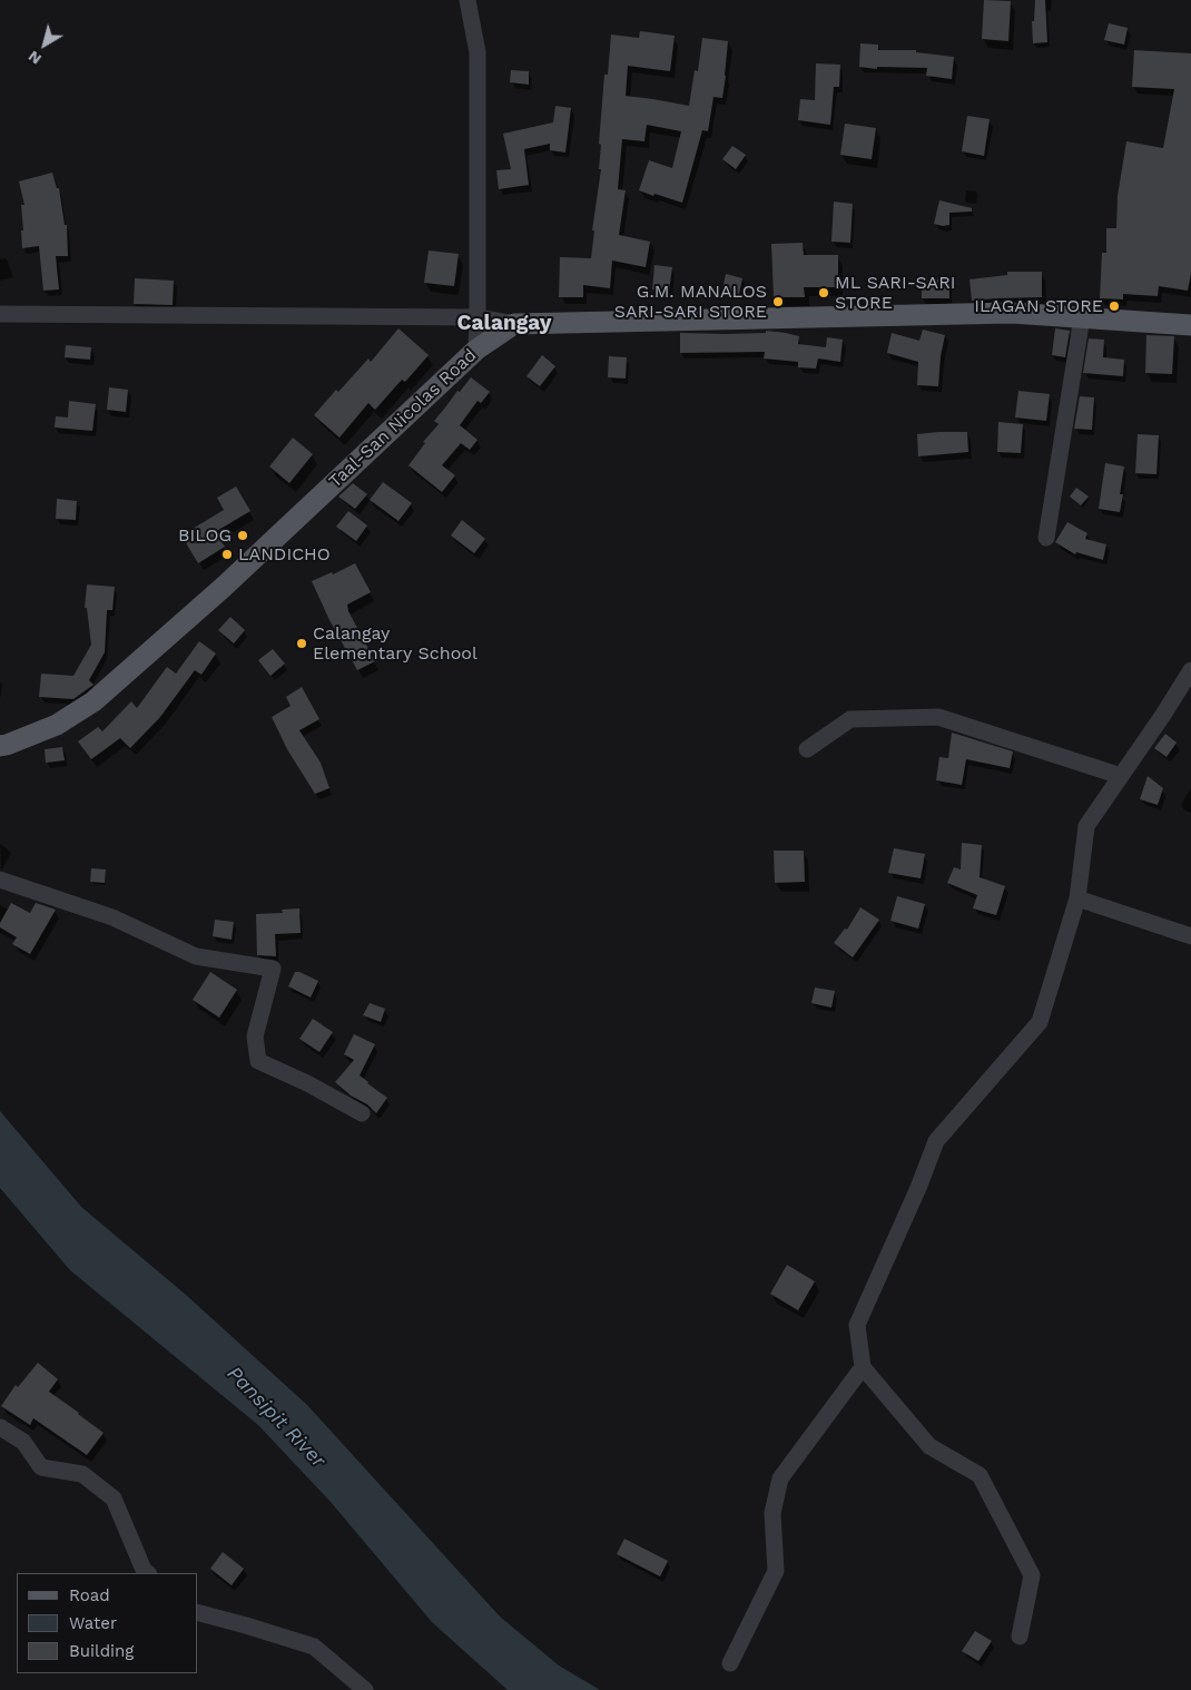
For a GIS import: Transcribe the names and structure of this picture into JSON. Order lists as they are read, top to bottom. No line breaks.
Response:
{"streets":{"main road":["Taal-San Nicolas Road"]},"districts":["Calangay"],"water":["Pansipit River"],"places":["ML SARI-SARI STORE","G.M. MANALOS SARI-SARI STORE","ILAGAN STORE","BILOG","LANDICHO","Calangay Elementary School"],"legend":["Road","Water","Building"],"north":"bottom left"}
